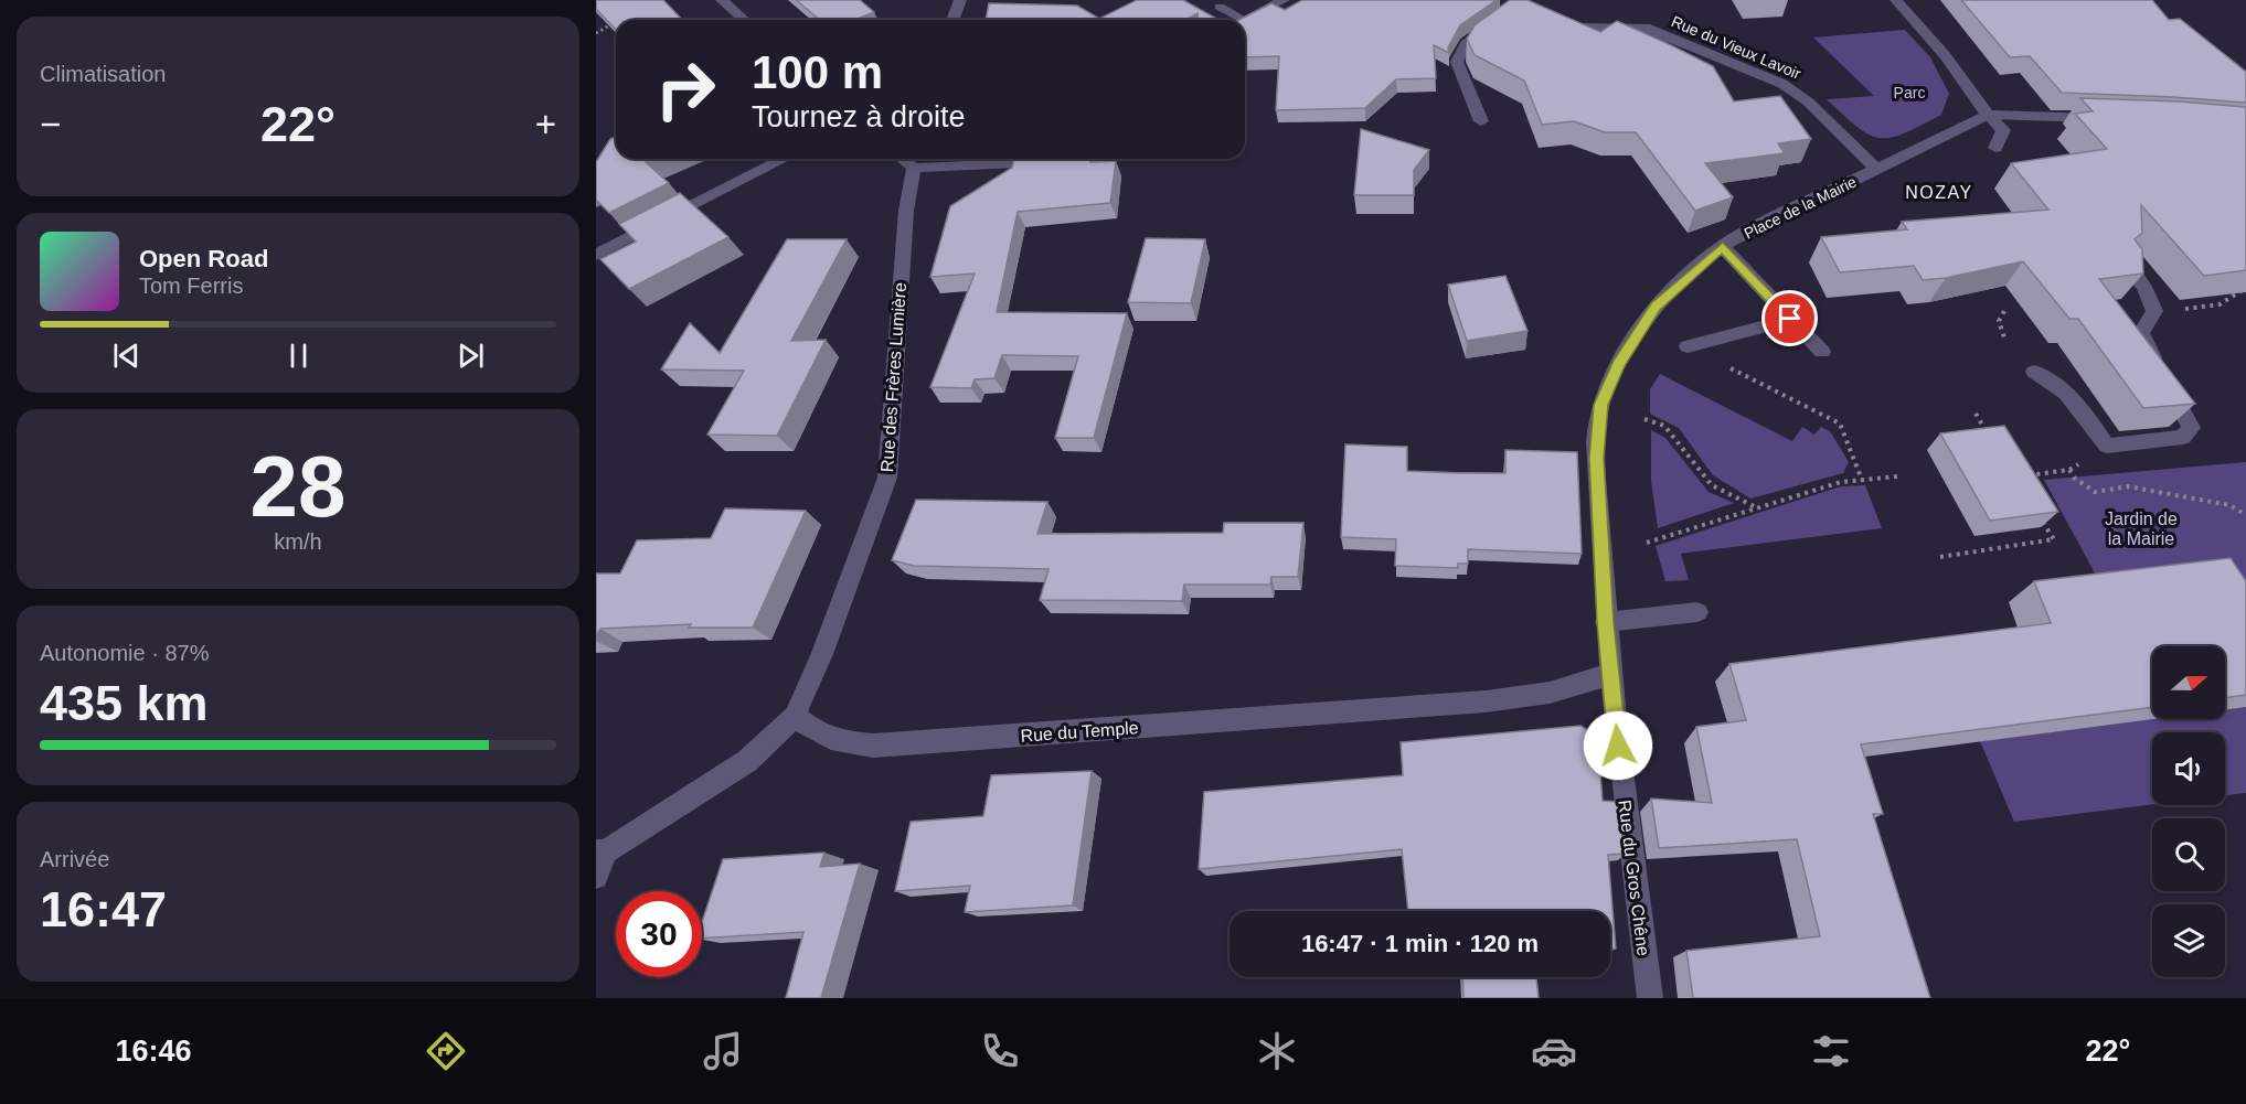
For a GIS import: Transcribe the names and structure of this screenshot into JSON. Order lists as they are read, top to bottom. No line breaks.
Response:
{"streets":{"street":["Rue du Vieux Lavoir","Place de la Mairie","Rue des Frères Lumière","Rue du Temple","Rue du Gros Chêne"]},"crossings":[["Rue du Vieux Lavoir","Place de la Mairie"],["Place de la Mairie","Rue du Gros Chêne"],["Rue des Frères Lumière","Rue du Temple"],["Rue du Temple","Rue du Gros Chêne"]],"districts":["NOZAY"],"parks":["Parc","Jardin de la Mairie"],"north":"right","page":{"tile":["Climatisation",["28","km/h"],["Autonomie · 87%","435 km"],["Arrivée","16:47"]],"turn":["100 m","Tournez à droite"],"heat":["−","22°","+"],"song":["Open Road","Tom Ferris"],"limit":"30","trip":"16:47 · 1 min · 120 m","tabs":["16:46","22°"]}}
